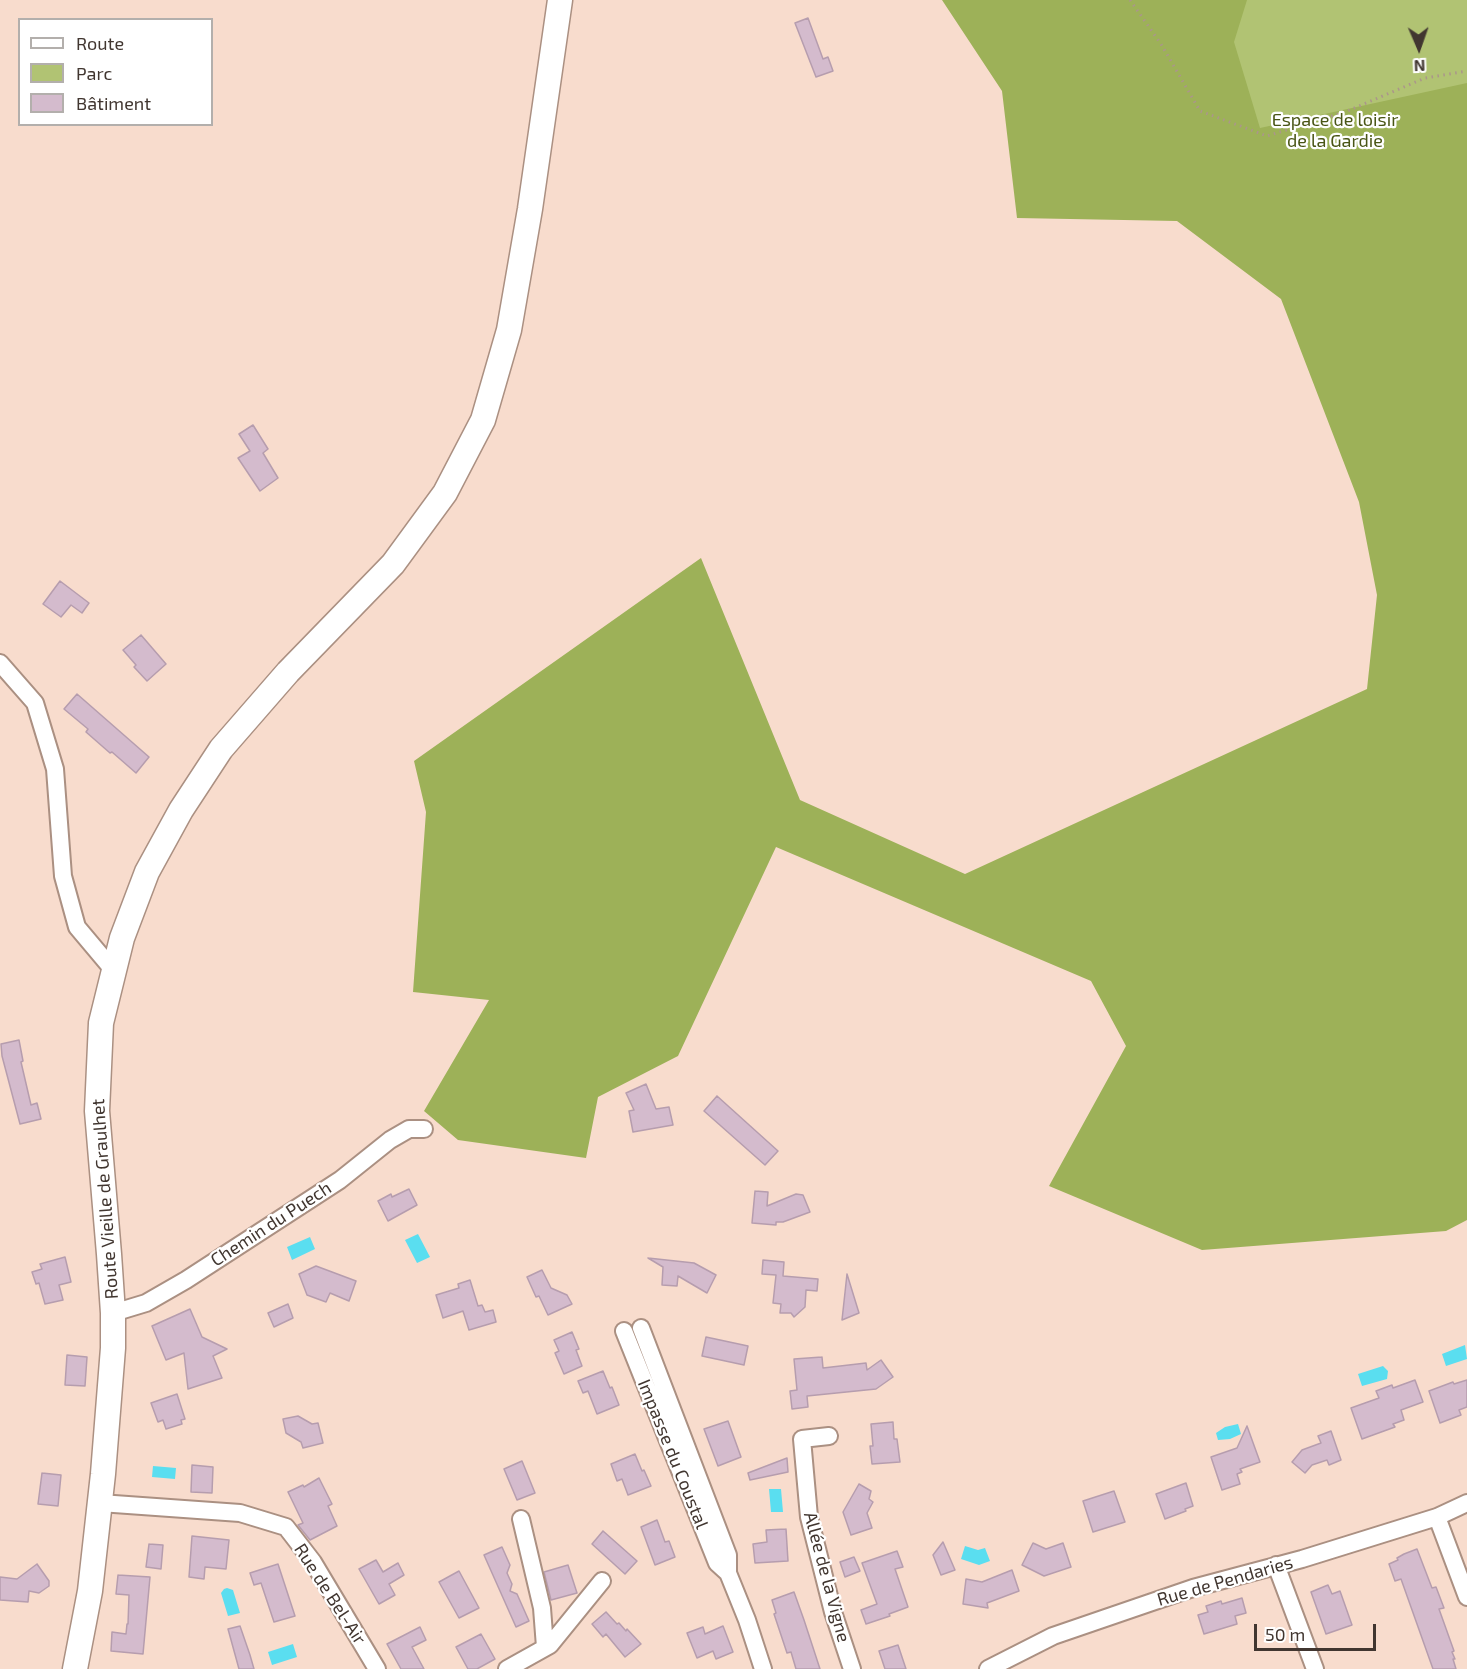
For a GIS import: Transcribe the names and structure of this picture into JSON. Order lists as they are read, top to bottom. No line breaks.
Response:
{"streets":{"main road":["Route Vieille de Graulhet"],"street":["Chemin du Puech","Impasse du Coustal","Allée de la Vigne","Rue de Pendaries","Rue de Bel-Air"]},"crossings":[["Route Vieille de Graulhet","Chemin du Puech"],["Route Vieille de Graulhet","Rue de Bel-Air"]],"parks":["Espace de loisir de la Gardie"],"legend":["Route","Parc","Bâtiment"],"scale_bar":"50 m","north":"bottom"}
